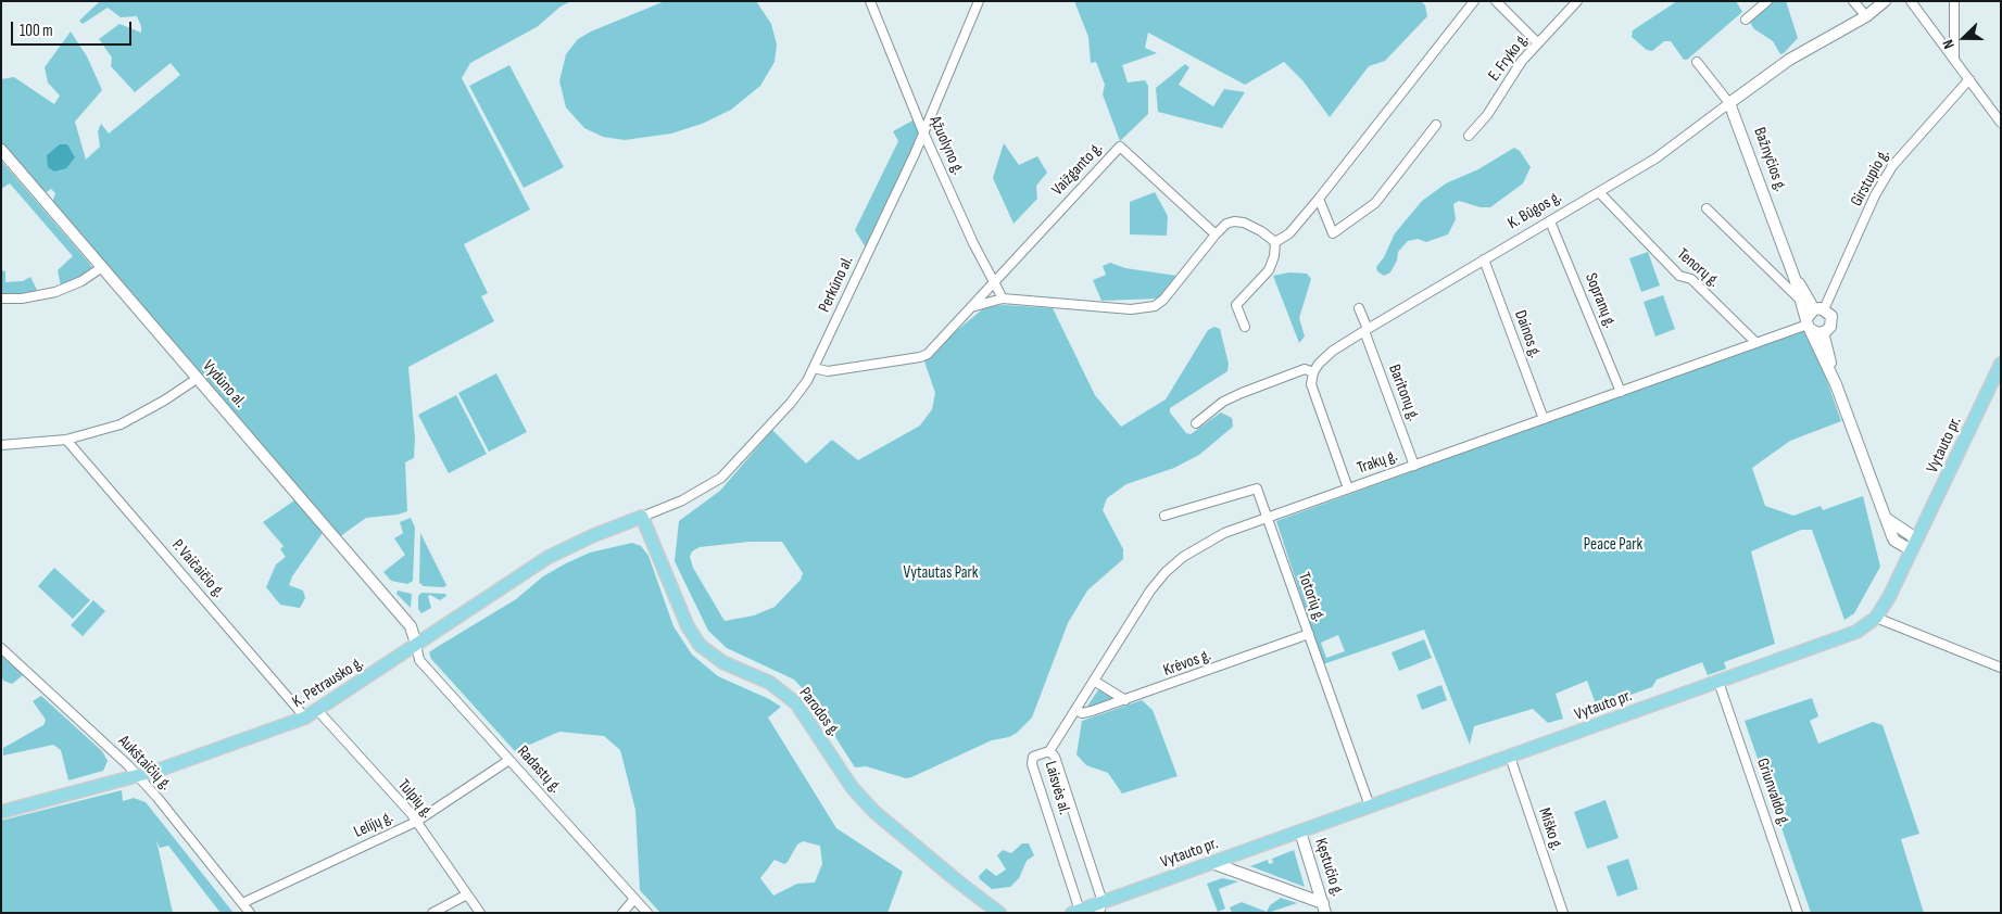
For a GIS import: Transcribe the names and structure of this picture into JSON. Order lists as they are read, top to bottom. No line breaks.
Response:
{"streets":{"main road":["Vytauto pr.","K. Petrausko g.","Parodos g."],"street":["E. Fryko g.","Ąžuolyno g.","Bažnyčios g.","Vaižganto g.","Girstupio g.","K. Būgos g.","Tenorų g.","Perkūno al.","Sopranų g.","Dainos g.","Vydūno al.","Baritonų g.","Trakų g.","P. Vaičaičio g.","Totorių g.","Krėvos g.","Aukštaičių g.","Radastų g.","Laisvės al.","Griunvaldo g.","Tulpių g.","Lelijų g.","Miško g.","Kęstučio g."]},"crossings":[["Ąžuolyno g.","Vaižganto g."],["Ąžuolyno g.","Perkūno al."],["Bažnyčios g.","Girstupio g."],["Bažnyčios g.","K. Būgos g."],["Bažnyčios g.","Vytauto pr."],["Bažnyčios g.","Trakų g."],["Vaižganto g.","Perkūno al."],["Girstupio g.","Trakų g."],["K. Būgos g.","Tenorų g."],["K. Būgos g.","Sopranų g."],["K. Būgos g.","Dainos g."],["K. Būgos g.","Baritonų g."],["Tenorų g.","Trakų g."],["Perkūno al.","K. Petrausko g."],["Perkūno al.","Parodos g."],["Sopranų g.","Trakų g."],["Dainos g.","Trakų g."],["Vydūno al.","K. Petrausko g."],["Vydūno al.","Radastų g."],["Baritonų g.","Trakų g."],["Vytauto pr.","Totorių g."],["Vytauto pr.","Laisvės al."],["Vytauto pr.","Griunvaldo g."],["Vytauto pr.","Miško g."],["Vytauto pr.","Kęstučio g."],["Trakų g.","Totorių g."],["Trakų g.","Krėvos g."],["Trakų g.","Laisvės al."],["P. Vaičaičio g.","K. Petrausko g."],["Totorių g.","Krėvos g."],["K. Petrausko g.","Parodos g."],["K. Petrausko g.","Aukštaičių g."],["K. Petrausko g.","Radastų g."],["K. Petrausko g.","Tulpių g."],["Aukštaičių g.","Lelijų g."],["Radastų g.","Lelijų g."],["Tulpių g.","Lelijų g."]],"parks":["Peace Park","Vytautas Park"],"scale_bar":"100 m","north":"left"}
